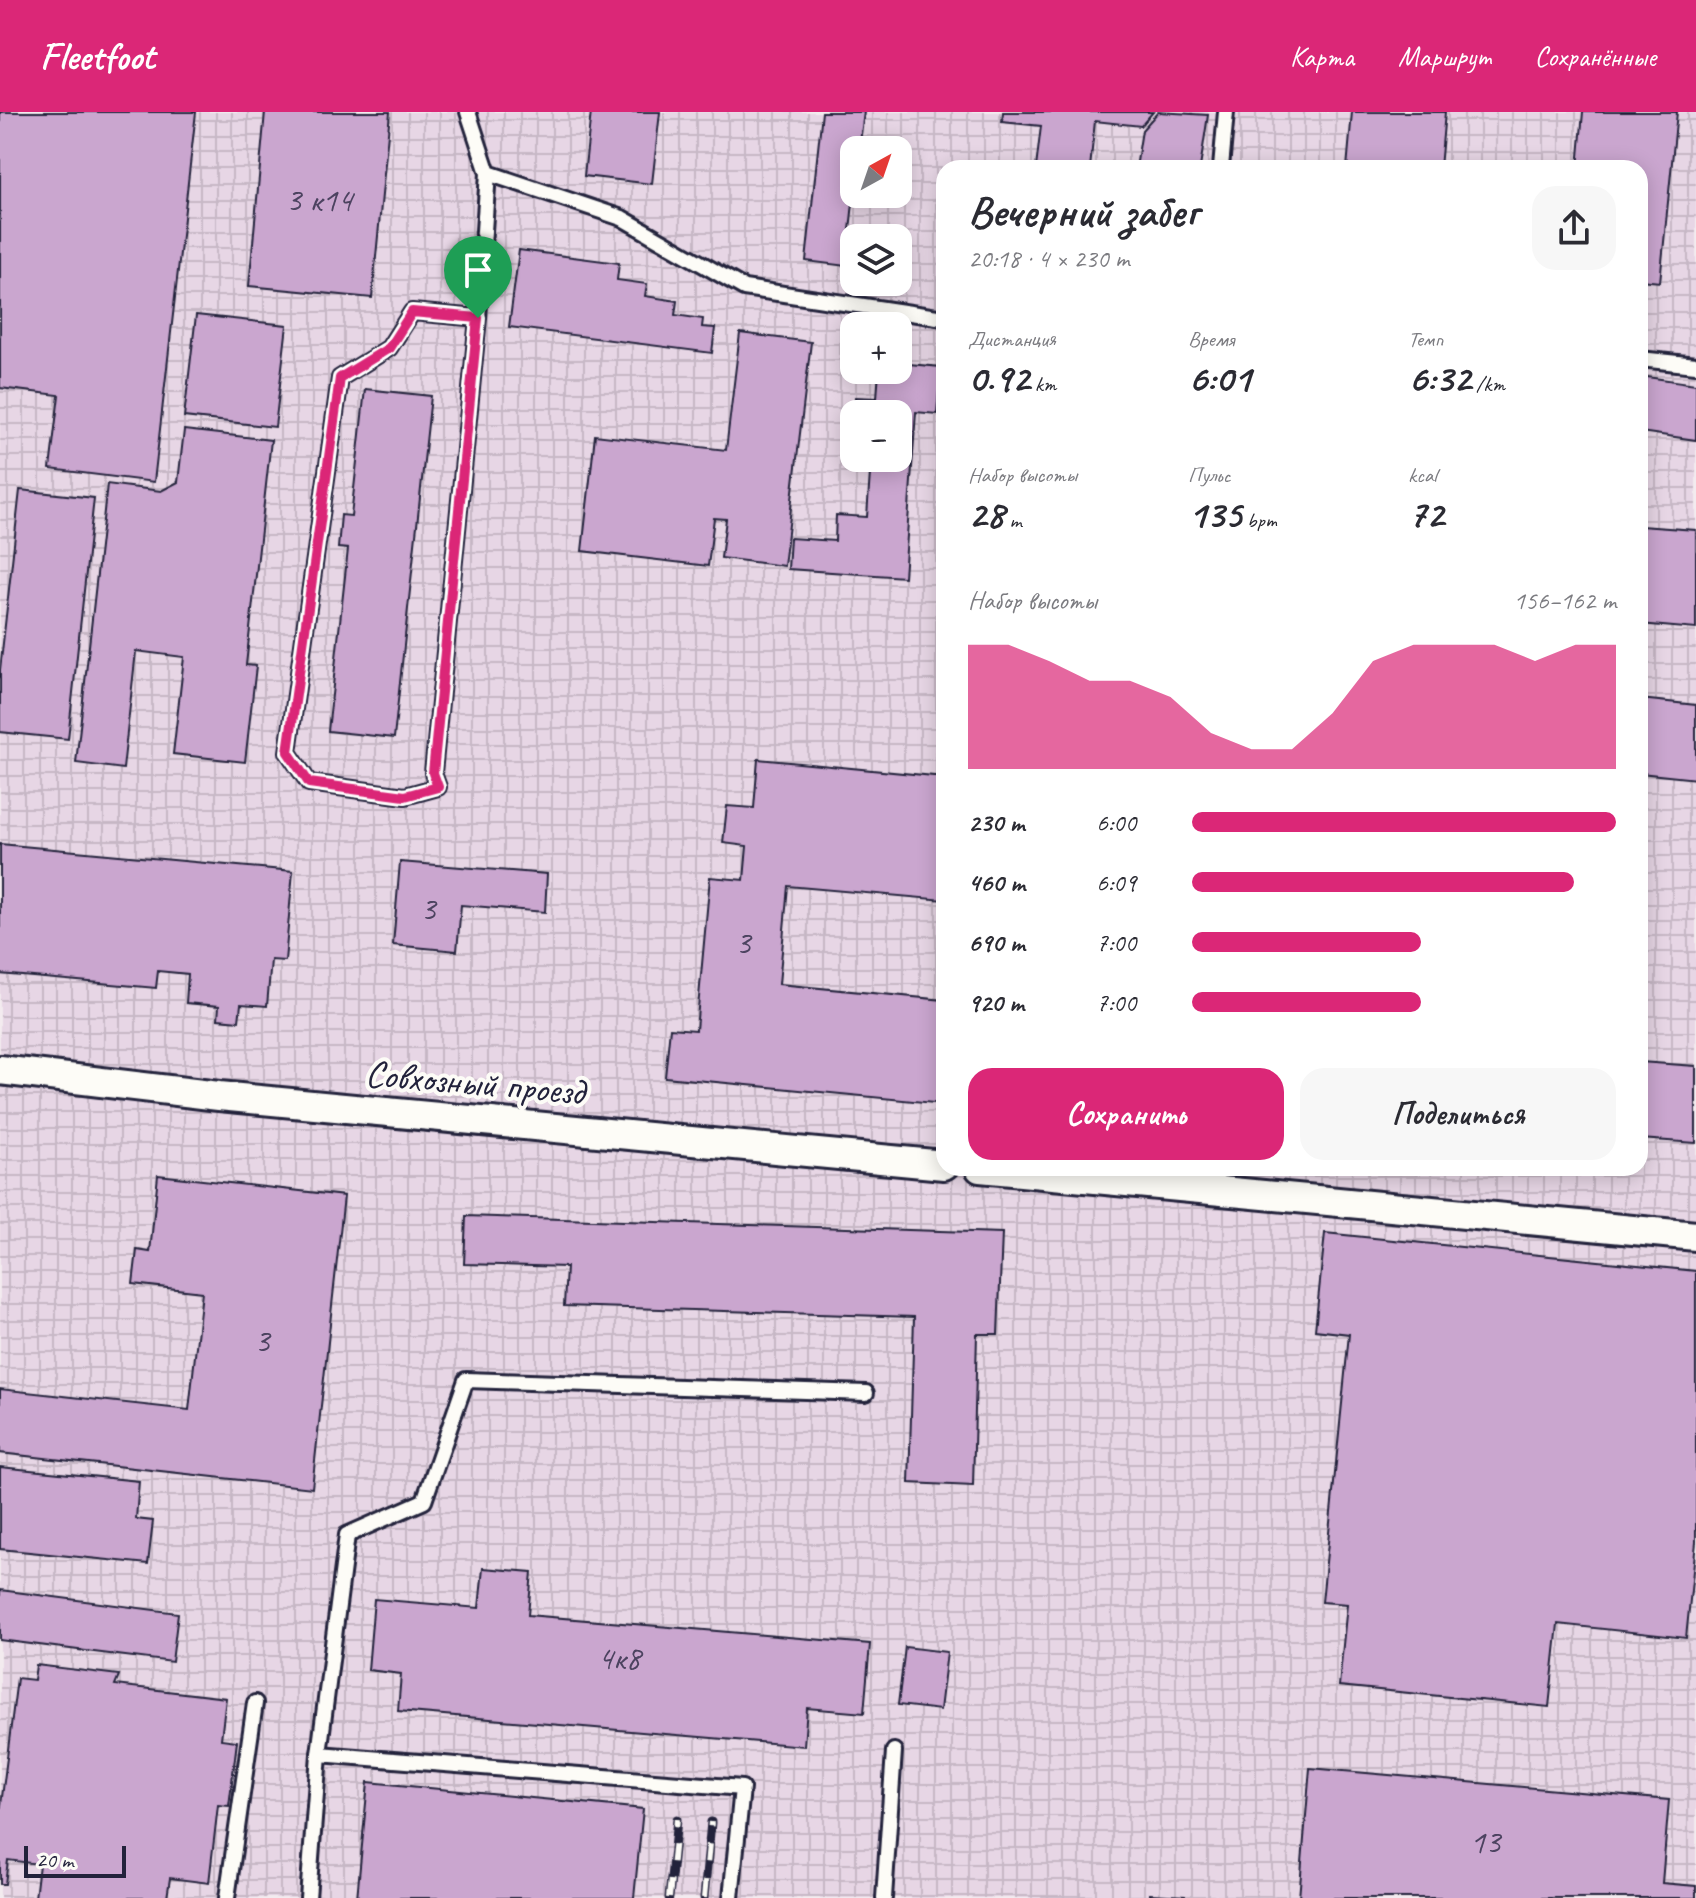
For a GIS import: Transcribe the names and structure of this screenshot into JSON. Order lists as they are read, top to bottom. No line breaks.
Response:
{"streets":{"street":["Совхозный проезд"]},"house_numbers":["3 к14","3","3","3","4к8","13"],"scale_bar":"20 m","north":"top right","page":{"header":"Fleetfoot","nav":["Карта","Маршрут","Сохранённые"],"map_buttons":["+","−"],"heading":["Вечерний забег","20:18 · 4 × 230 m"],"stats":[["Дистанция","0.92 km"],["Время","6:01"],["Темп","6:32 /km"],["Набор высоты","28 m"],["Пульс","135 bpm"],["kcal","72"]],"chart":["Набор высоты","156–162 m"],"list":[{"name":"230 m","note":"6:00"},{"name":"460 m","note":"6:09"},{"name":"690 m","note":"7:00"},{"name":"920 m","note":"7:00"}],"buttons":["Сохранить","Поделиться"],"scale":"20 m"}}
